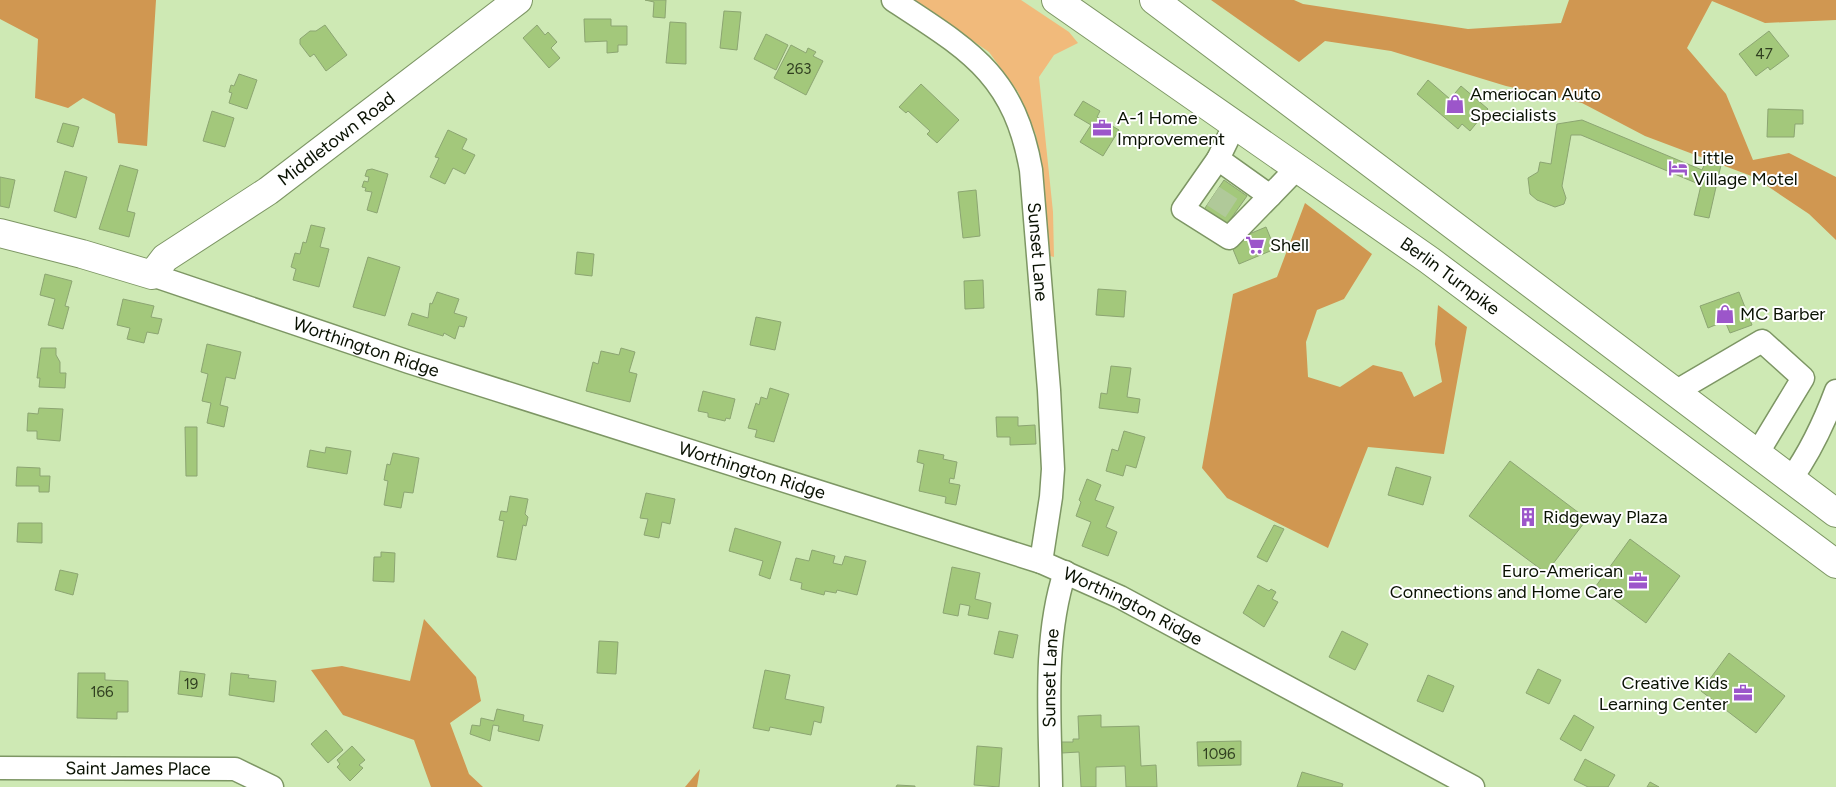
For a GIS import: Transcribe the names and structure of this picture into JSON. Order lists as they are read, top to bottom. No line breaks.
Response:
{"streets":{"main road":["Middletown Road","Berlin Turnpike","Worthington Ridge"],"street":["Sunset Lane","Saint James Place"]},"crossings":[["Middletown Road","Worthington Ridge"],["Sunset Lane","Worthington Ridge"]],"places":{"shop":["Ameriocan Auto Specialists","MC Barber"],"office":["A-1 Home Improvement","Euro-American Connections and Home Care","Creative Kids Learning Center"],"hotel":["Little Village Motel"],"supermarket":["Shell"],"building":["Ridgeway Plaza"]},"house_numbers":["47","263","19","166","1096"]}
